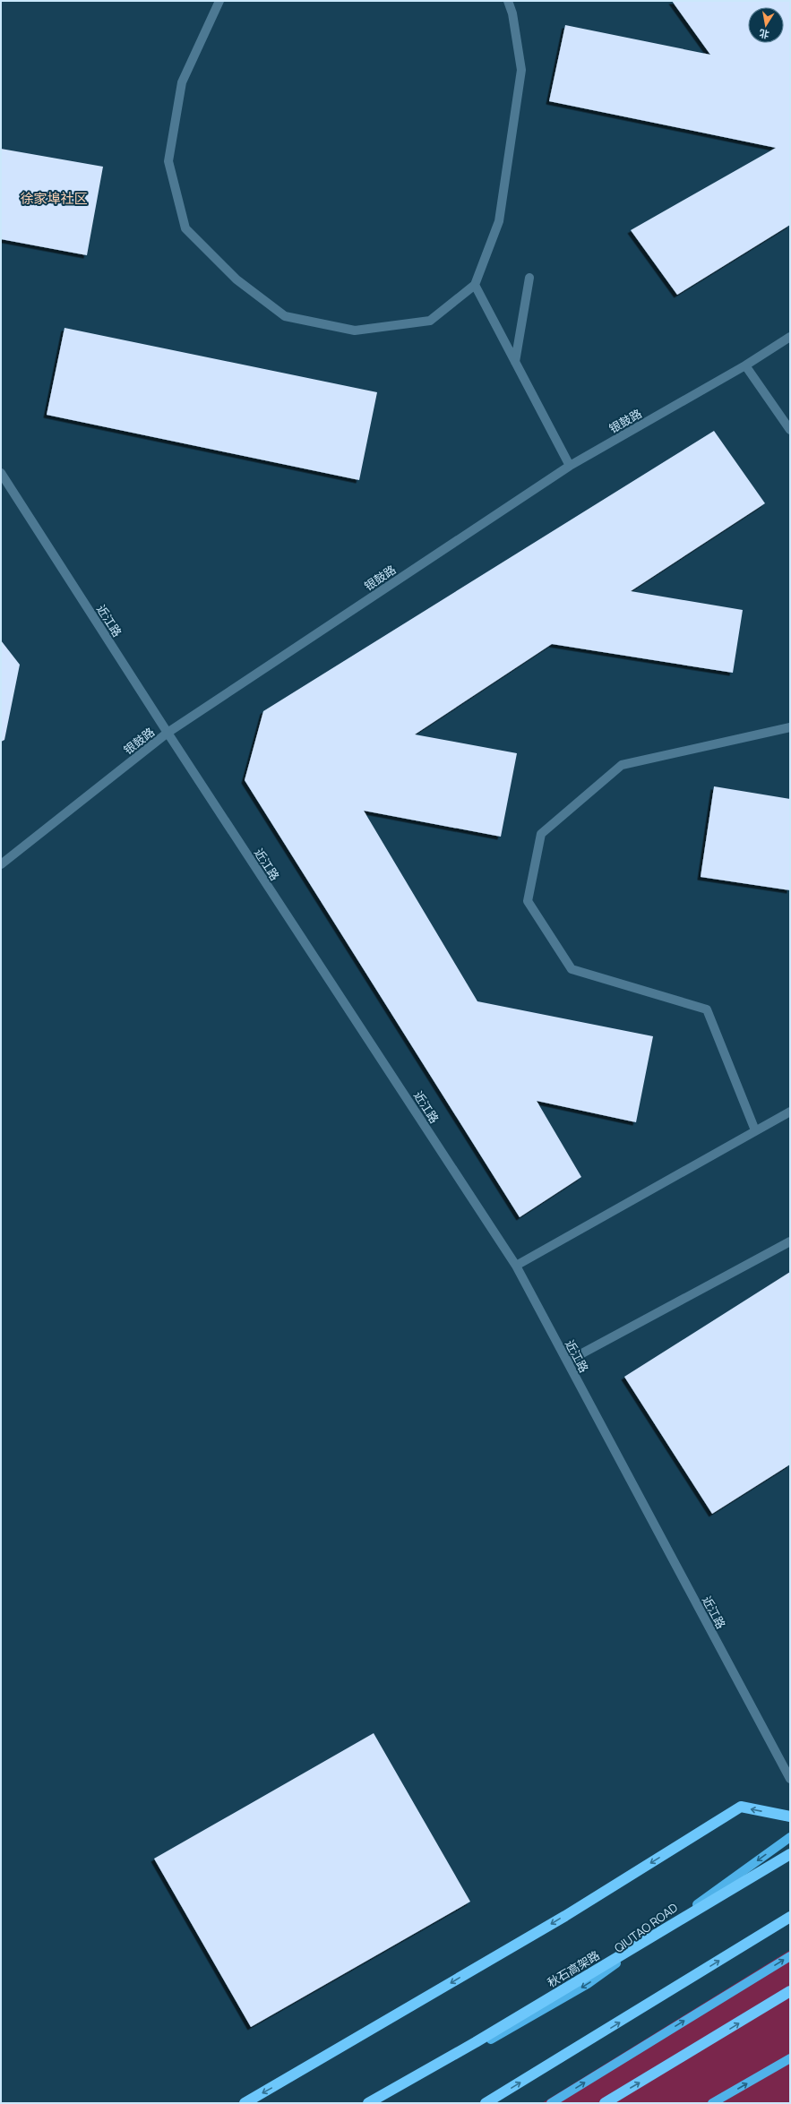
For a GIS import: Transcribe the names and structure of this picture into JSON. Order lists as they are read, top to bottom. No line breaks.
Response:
{"streets":{"highway":["秋石高架路"],"main road":["QIUTAO ROAD"],"street":["银鼓路","近江路"]},"crossings":[["银鼓路","近江路"]],"one_way":["QIUTAO ROAD"],"districts":["徐家埠社区"],"north":"bottom"}
